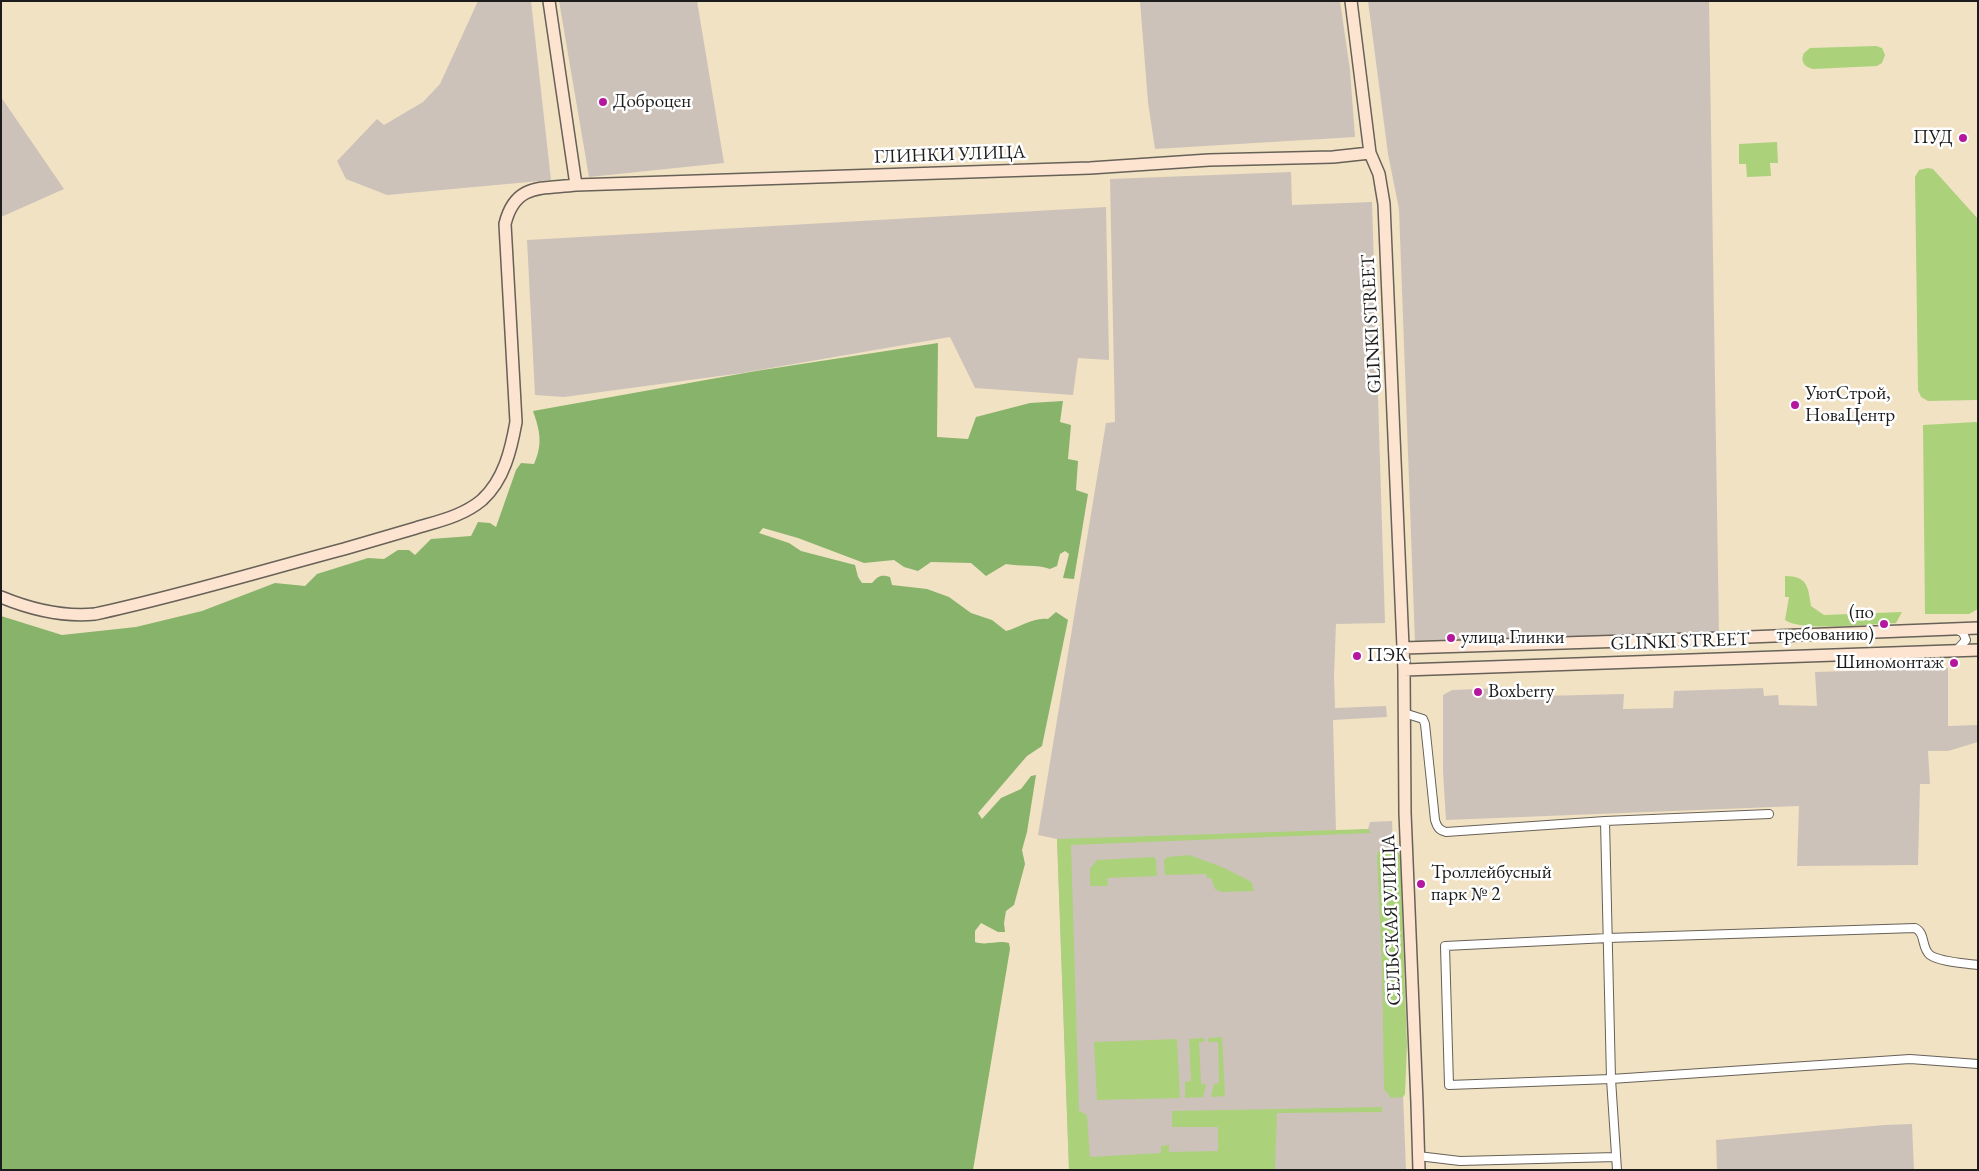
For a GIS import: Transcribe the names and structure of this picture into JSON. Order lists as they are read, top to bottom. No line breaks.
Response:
{"streets":{"main road":["ГЛИНКИ УЛИЦА","GLINKI STREET","СЕЛЬСКАЯ УЛИЦА"]},"crossings":[["ГЛИНКИ УЛИЦА","GLINKI STREET"],["GLINKI STREET","СЕЛЬСКАЯ УЛИЦА"]],"places":["Доброцен","ПУД","УютСтрой, НоваЦентр","(по требованию)","улица Глинки","ПЭК","Шиномонтаж","Boxberry","Троллейбусный парк № 2"]}
